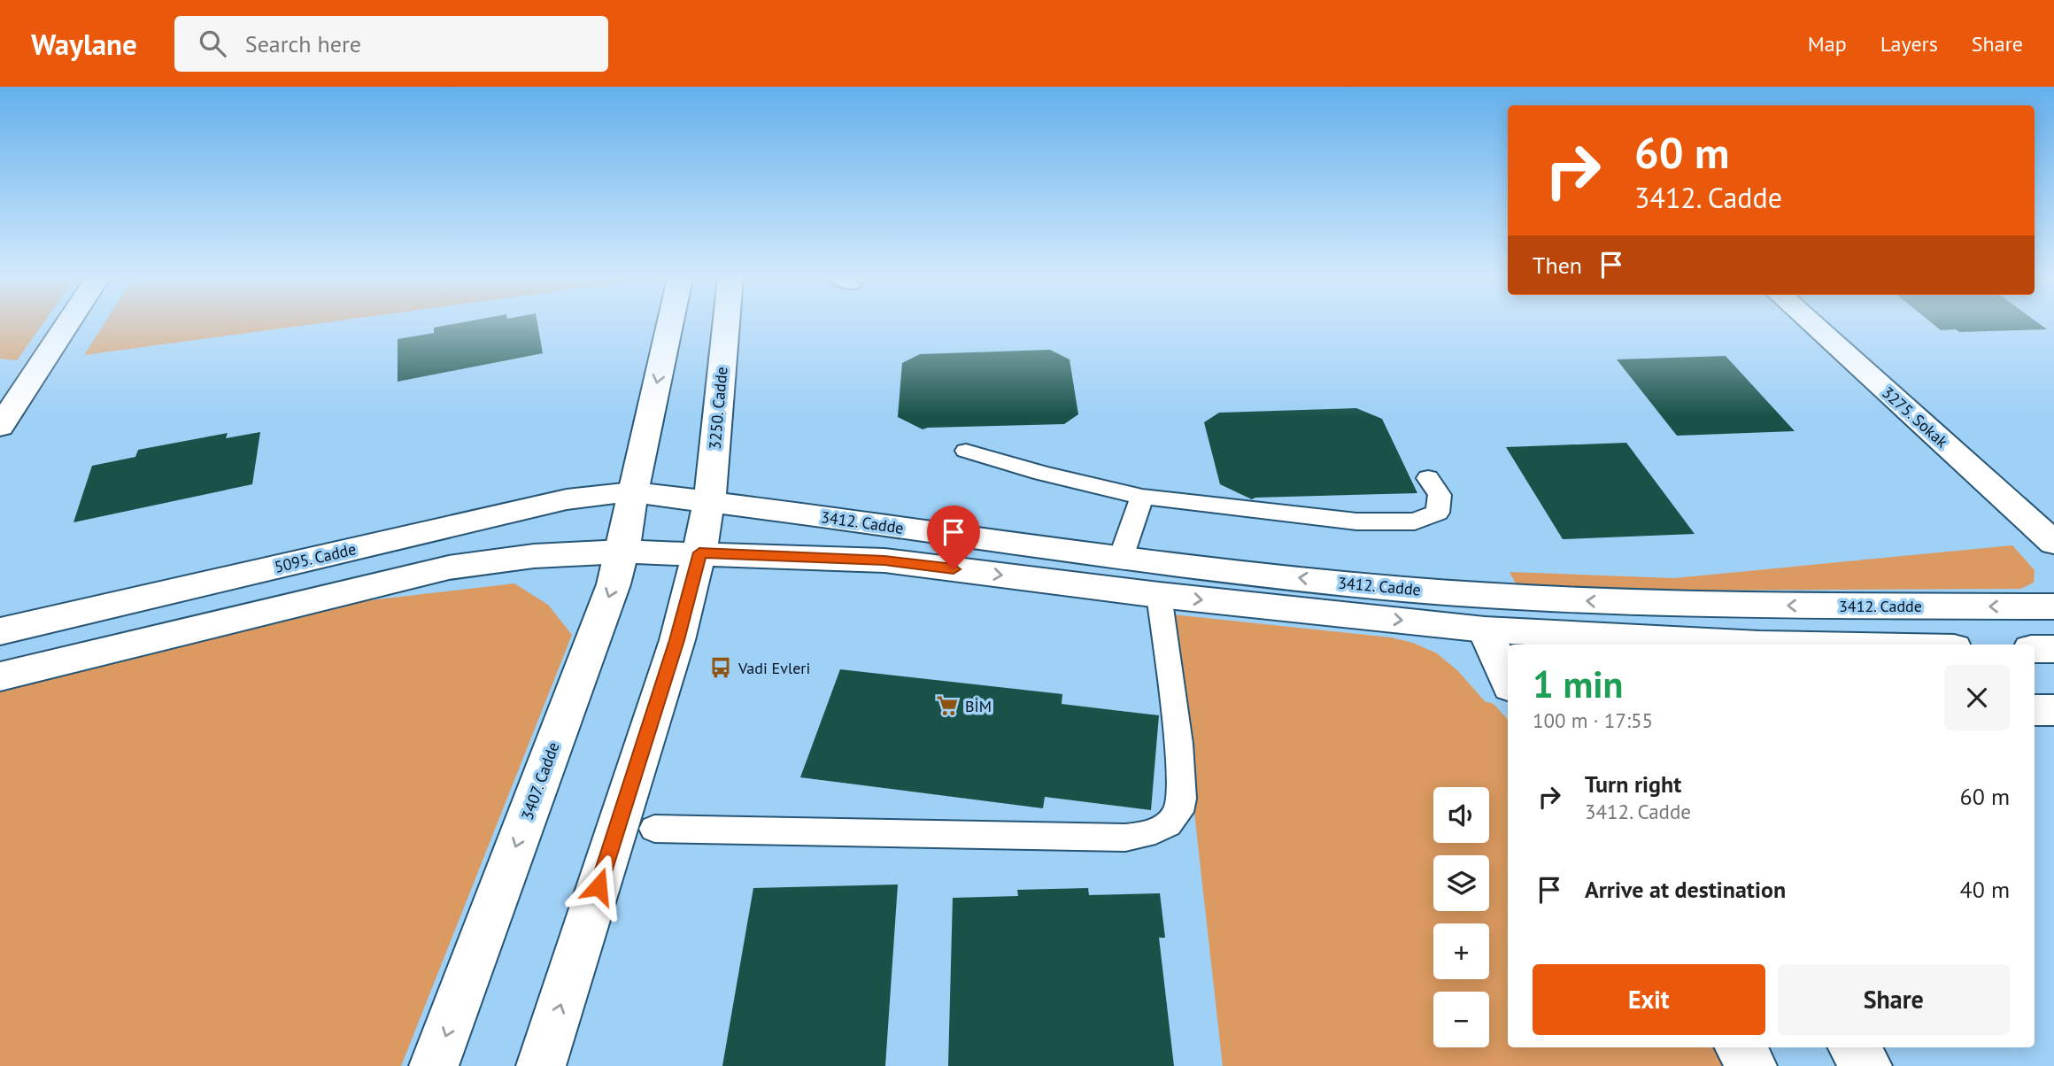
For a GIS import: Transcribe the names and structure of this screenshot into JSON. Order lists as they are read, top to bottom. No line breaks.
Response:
{"streets":{"street":["3250. Cadde","3275. Sokak","3412. Cadde","5095. Cadde","3407. Cadde"]},"crossings":[["3250. Cadde","3412. Cadde"],["3250. Cadde","5095. Cadde"],["3412. Cadde","5095. Cadde"],["3412. Cadde","3407. Cadde"],["5095. Cadde","3407. Cadde"]],"places":{"bus stop":["Vadi Evleri"],"supermarket":["BİM"]},"page":{"header":"Waylane","search":"Search here","nav":["Map","Layers","Share"],"turn":["60 m","3412. Cadde"],"then":"Then","heading":["1 min","100 m · 17:55"],"list":[{"name":"Turn right","note":"3412. Cadde","value":"60 m"},{"name":"Arrive at destination","value":"40 m"}],"map_buttons":["+","−"],"buttons":["Exit","Share"]}}
